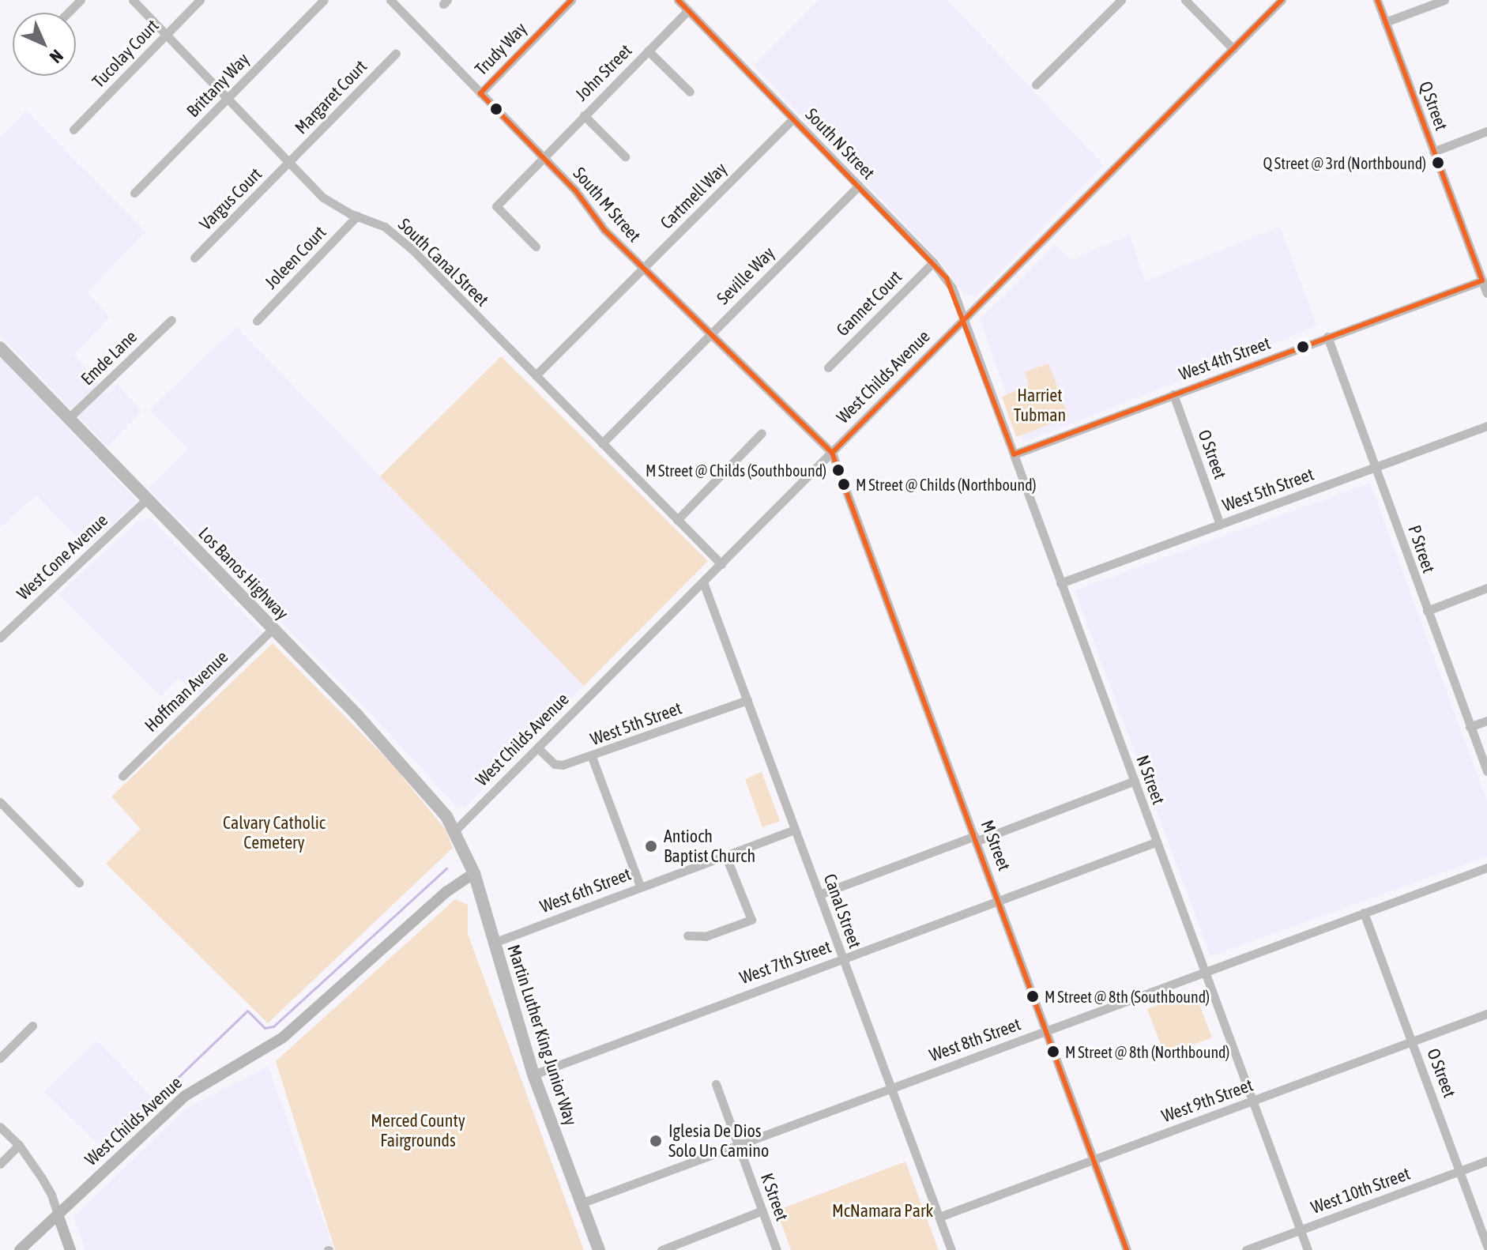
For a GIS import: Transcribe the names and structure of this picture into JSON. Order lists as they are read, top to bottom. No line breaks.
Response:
{"streets":{"highway":["Los Banos Highway","Martin Luther King Junior Way"],"main road":["West Childs Avenue"],"street":["Trudy Way","Tucolay Court","John Street","Brittany Way","Margaret Court","Q Street","South N Street","Cartmell Way","Vargus Court","South M Street","Joleen Court","South Canal Street","Seville Way","Gannet Court","Emde Lane","West 4th Street","O Street","West 5th Street","P Street","West Cone Avenue","Hoffman Avenue","N Street","M Street","West 6th Street","Canal Street","West 7th Street","West 8th Street","West 9th Street","West 10th Street","K Street"]},"crossings":[["Trudy Way","South M Street"],["Tucolay Court","South Canal Street"],["John Street","South N Street"],["John Street","South M Street"],["Brittany Way","South Canal Street"],["Margaret Court","Vargus Court"],["Margaret Court","South Canal Street"],["Q Street","West 4th Street"],["South N Street","Cartmell Way"],["South N Street","Seville Way"],["South N Street","Gannet Court"],["South N Street","West Childs Avenue"],["South N Street","N Street"],["Cartmell Way","South M Street"],["Cartmell Way","South Canal Street"],["Vargus Court","South Canal Street"],["South M Street","Seville Way"],["South M Street","West Childs Avenue"],["South M Street","M Street"],["Joleen Court","South Canal Street"],["South Canal Street","Seville Way"],["South Canal Street","West Childs Avenue"],["Emde Lane","Los Banos Highway"],["West 4th Street","O Street"],["West 4th Street","P Street"],["West 4th Street","N Street"],["West Childs Avenue","West 5th Street"],["West Childs Avenue","Los Banos Highway"],["West Childs Avenue","N Street"],["West Childs Avenue","M Street"],["West Childs Avenue","Canal Street"],["West Childs Avenue","Martin Luther King Junior Way"],["O Street","West 5th Street"],["O Street","West 8th Street"],["O Street","West 9th Street"],["O Street","West 10th Street"],["West 5th Street","P Street"],["West 5th Street","N Street"],["West 5th Street","Canal Street"],["West Cone Avenue","Los Banos Highway"],["Los Banos Highway","Hoffman Avenue"],["Los Banos Highway","Martin Luther King Junior Way"],["N Street","West 7th Street"],["N Street","West 8th Street"],["N Street","West 9th Street"],["N Street","West 10th Street"],["M Street","West 7th Street"],["M Street","West 8th Street"],["M Street","West 9th Street"],["West 6th Street","Canal Street"],["West 6th Street","Martin Luther King Junior Way"],["Canal Street","West 7th Street"],["Canal Street","West 8th Street"],["Canal Street","West 9th Street"],["West 7th Street","Martin Luther King Junior Way"],["Martin Luther King Junior Way","West 8th Street"],["West 8th Street","K Street"]],"parks":["Harriet Tubman","Calvary Catholic Cemetery","Merced County Fairgrounds","McNamara Park"],"places":["Q Street @ 3rd (Northbound)","M Street @ Childs (Southbound)","M Street @ Childs (Northbound)","Antioch Baptist Church","M Street @ 8th (Southbound)","M Street @ 8th (Northbound)","Iglesia De Dios Solo Un Camino"],"north":"bottom right"}
